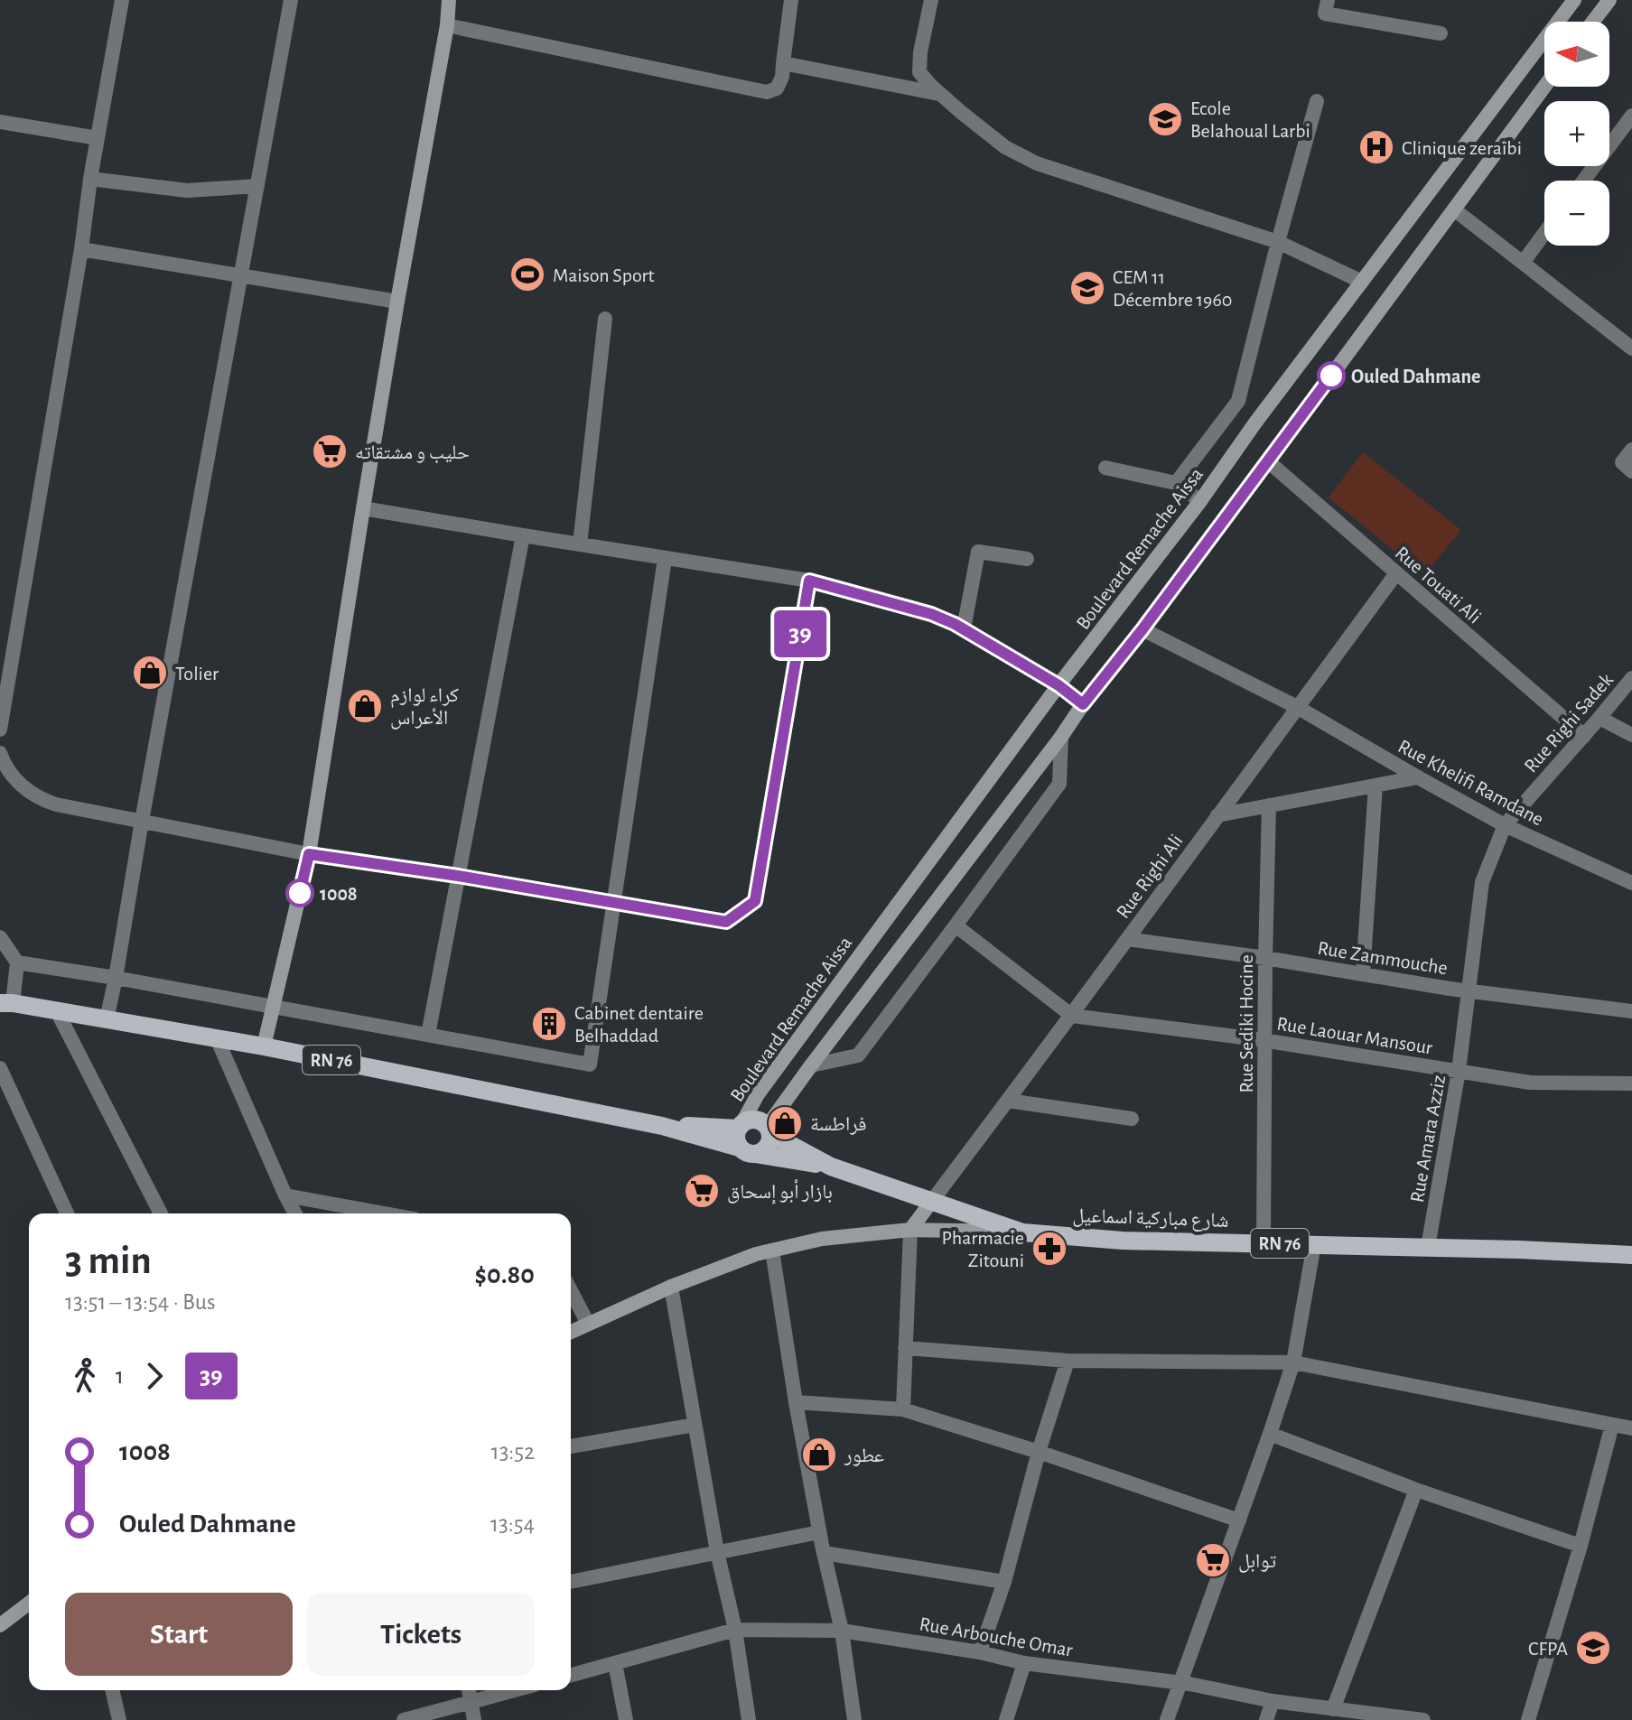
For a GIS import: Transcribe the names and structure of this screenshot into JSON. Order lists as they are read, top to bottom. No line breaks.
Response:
{"streets":{"main road":["Boulevard Remache Aissa","RN 76","شارع مباركية اسماعيل"],"street":["Rue Touati Ali","Rue Righi Sadek","Rue Khelifi Ramdane","Rue Righi Ali","Rue Zammouche","Rue Sediki Hocine","Rue Laouar Mansour","Rue Amara Azziz","Rue Arbouche Omar"]},"crossings":[["Boulevard Remache Aissa","RN 76"],["Rue Touati Ali","Rue Righi Sadek"],["Rue Touati Ali","Rue Righi Ali"],["Rue Righi Sadek","Rue Khelifi Ramdane"],["Rue Righi Sadek","Rue Amara Azziz"],["Rue Khelifi Ramdane","Rue Righi Ali"],["Rue Khelifi Ramdane","Rue Amara Azziz"],["Rue Righi Ali","Rue Zammouche"],["Rue Righi Ali","Rue Laouar Mansour"],["Rue Righi Ali","RN 76"],["Rue Righi Ali","شارع مباركية اسماعيل"],["Rue Zammouche","Rue Sediki Hocine"],["Rue Zammouche","Rue Amara Azziz"],["Rue Sediki Hocine","Rue Laouar Mansour"],["Rue Sediki Hocine","شارع مباركية اسماعيل"],["Rue Laouar Mansour","Rue Amara Azziz"],["RN 76","شارع مباركية اسماعيل"],["Rue Amara Azziz","شارع مباركية اسماعيل"]],"places":{"school or university":["Ecole Belahoual Larbi","CEM 11 Décembre 1960","CFPA"],"hospital":["Clinique zeraïbi"],"sports":["Maison Sport"],"other":["Ouled Dahmane","1008"],"supermarket":["حليب و مشتقاته","بازار أبو إسحاق","توابل"],"shop":["Tolier","كراء لوازم الأعراس","فراطسة","عطور"],"building":["Cabinet dentaire Belhaddad"],"pharmacy":["Pharmacie Zitouni"]},"lines":["bus line 39"],"north":"left","page":{"on_map":"39","map_buttons":["+","−"],"heading":["3 min","13:51 – 13:54 · Bus","$0.80"],"legs":["1","39"],"list":[{"name":"1008","value":"13:52"},{"name":"Ouled Dahmane","value":"13:54"}],"buttons":["Start","Tickets"]}}
